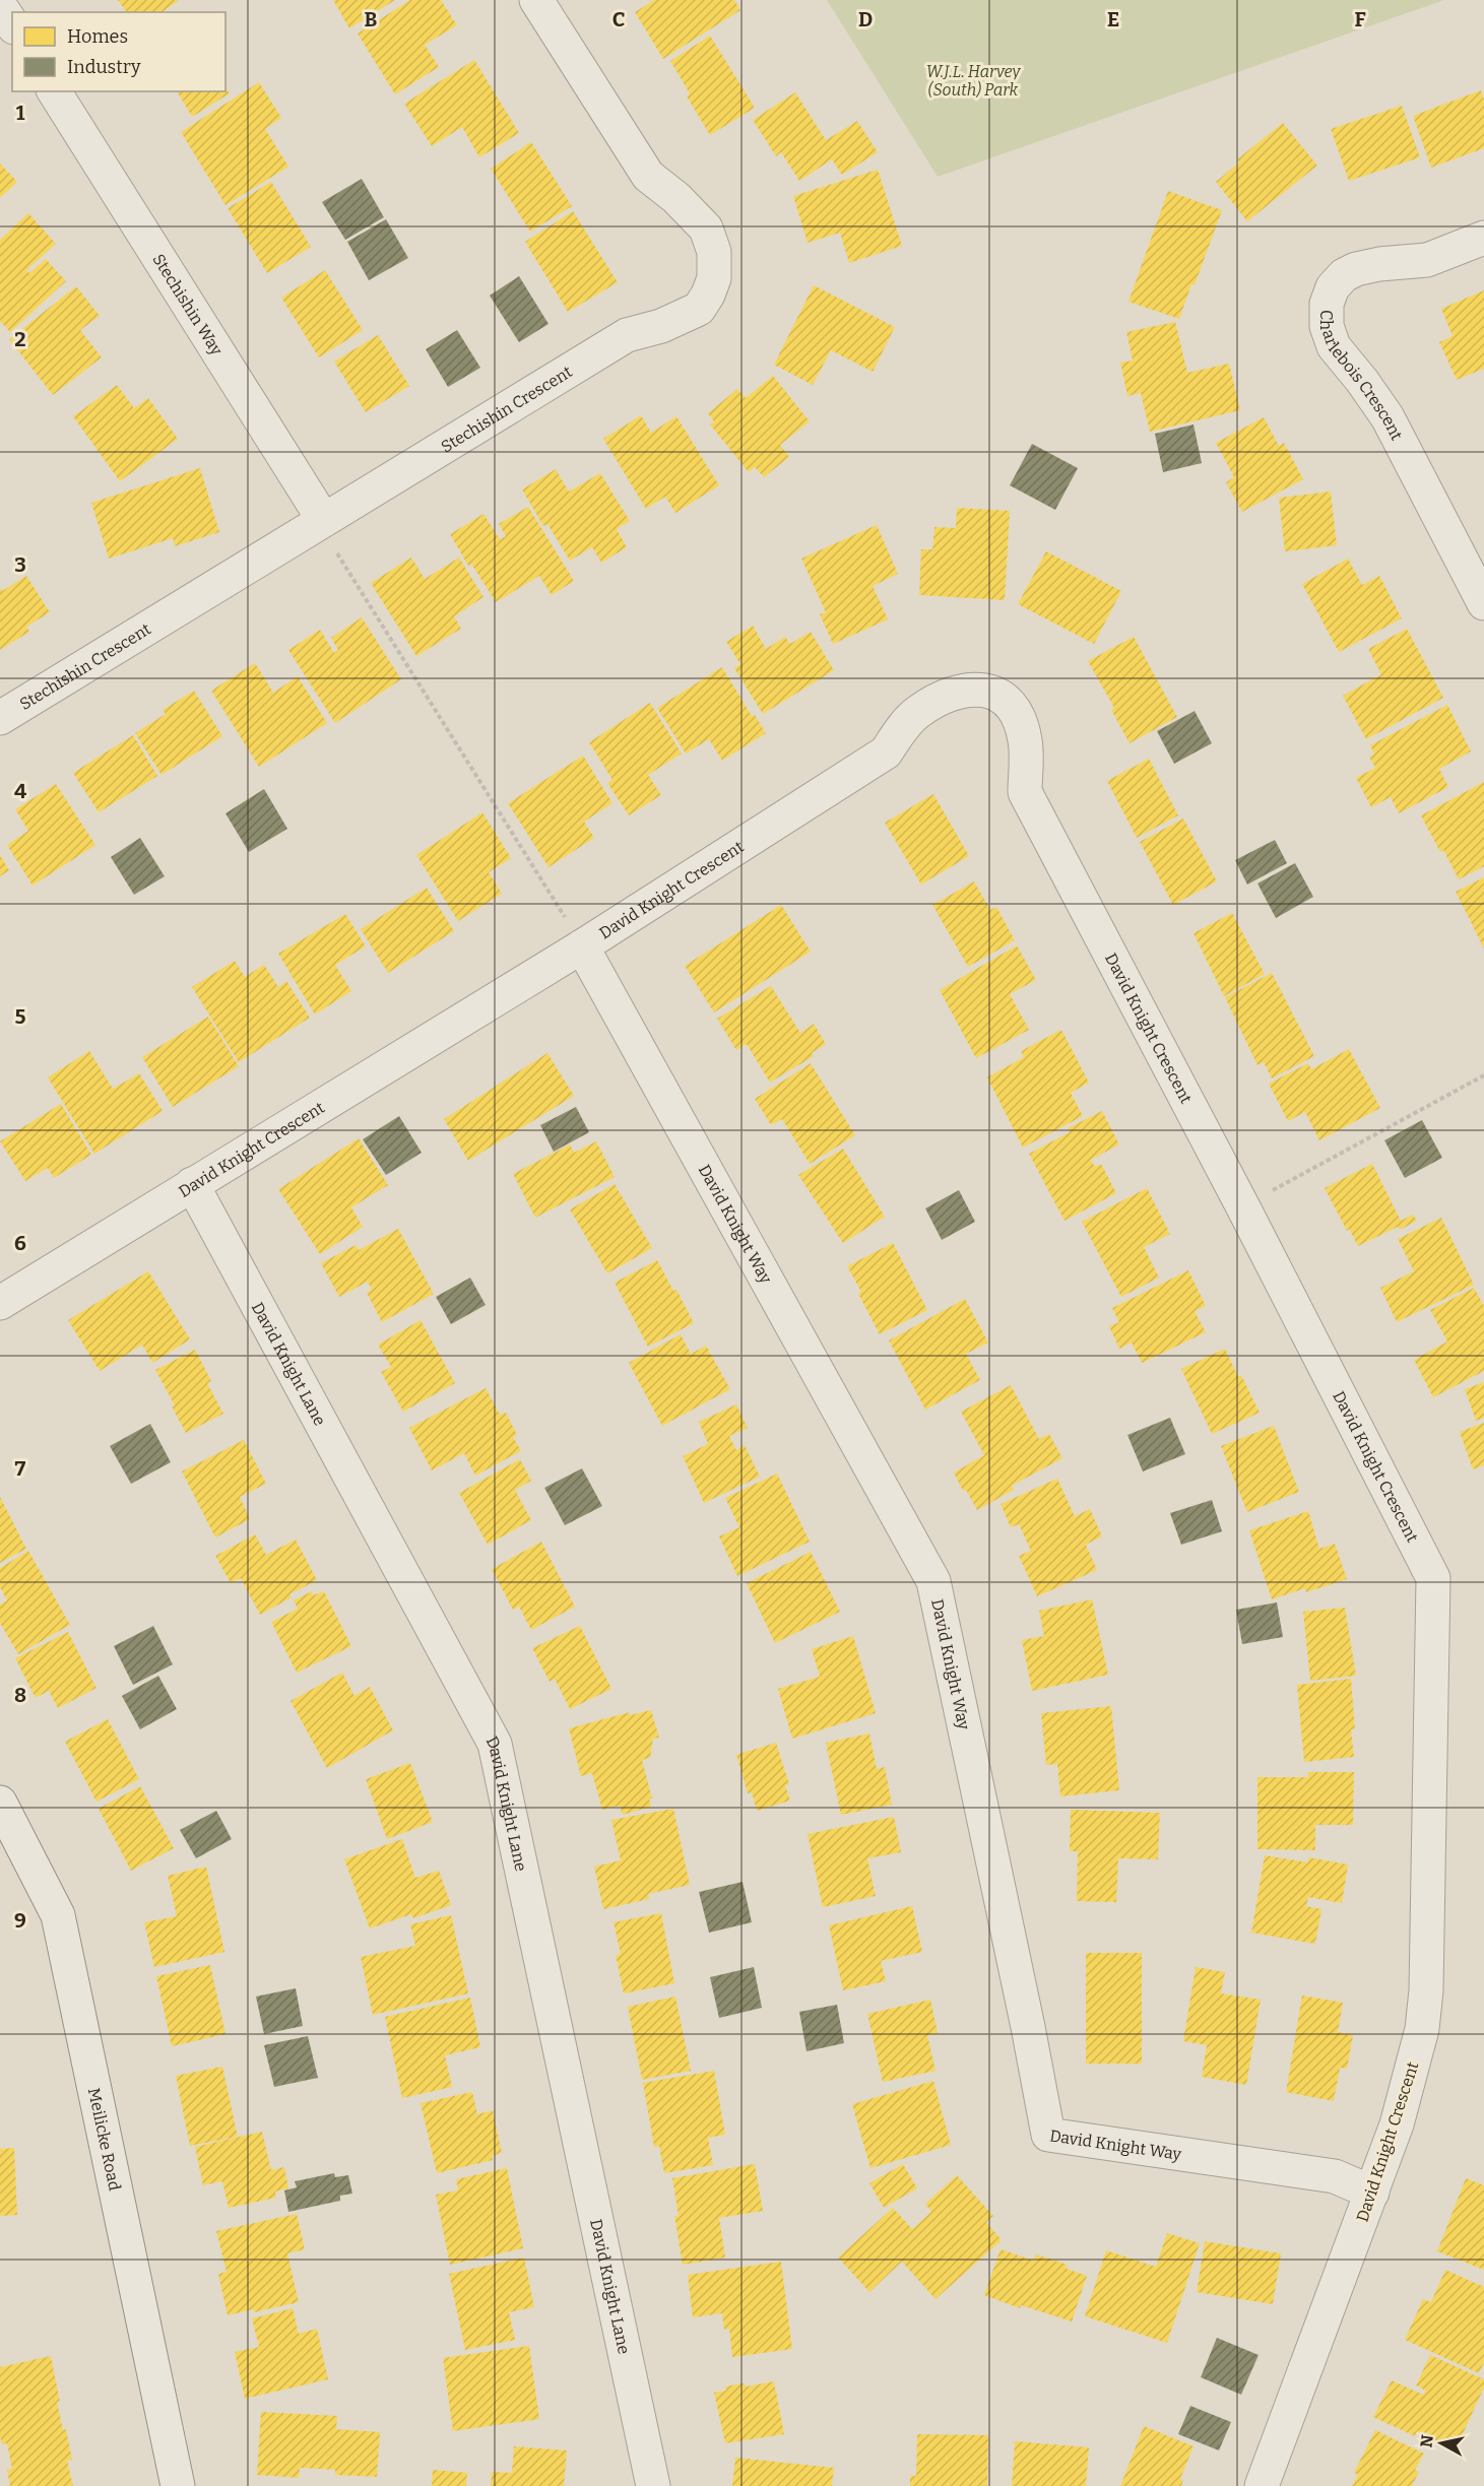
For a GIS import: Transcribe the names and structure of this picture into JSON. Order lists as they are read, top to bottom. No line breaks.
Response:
{"streets":{"street":["Stechishin Way","Charlebois Crescent","Stechishin Crescent","David Knight Crescent","David Knight Way","David Knight Lane","Meilicke Road"]},"crossings":[["Stechishin Way","Stechishin Crescent"],["David Knight Crescent","David Knight Way"],["David Knight Crescent","David Knight Lane"]],"parks":["W.J.L. Harvey (South) Park"],"legend":["Homes","Industry"],"north":"left","grid":{"columns":["B","C","D","E","F"],"rows":["1","2","3","4","5","6","7","8","9"]}}
